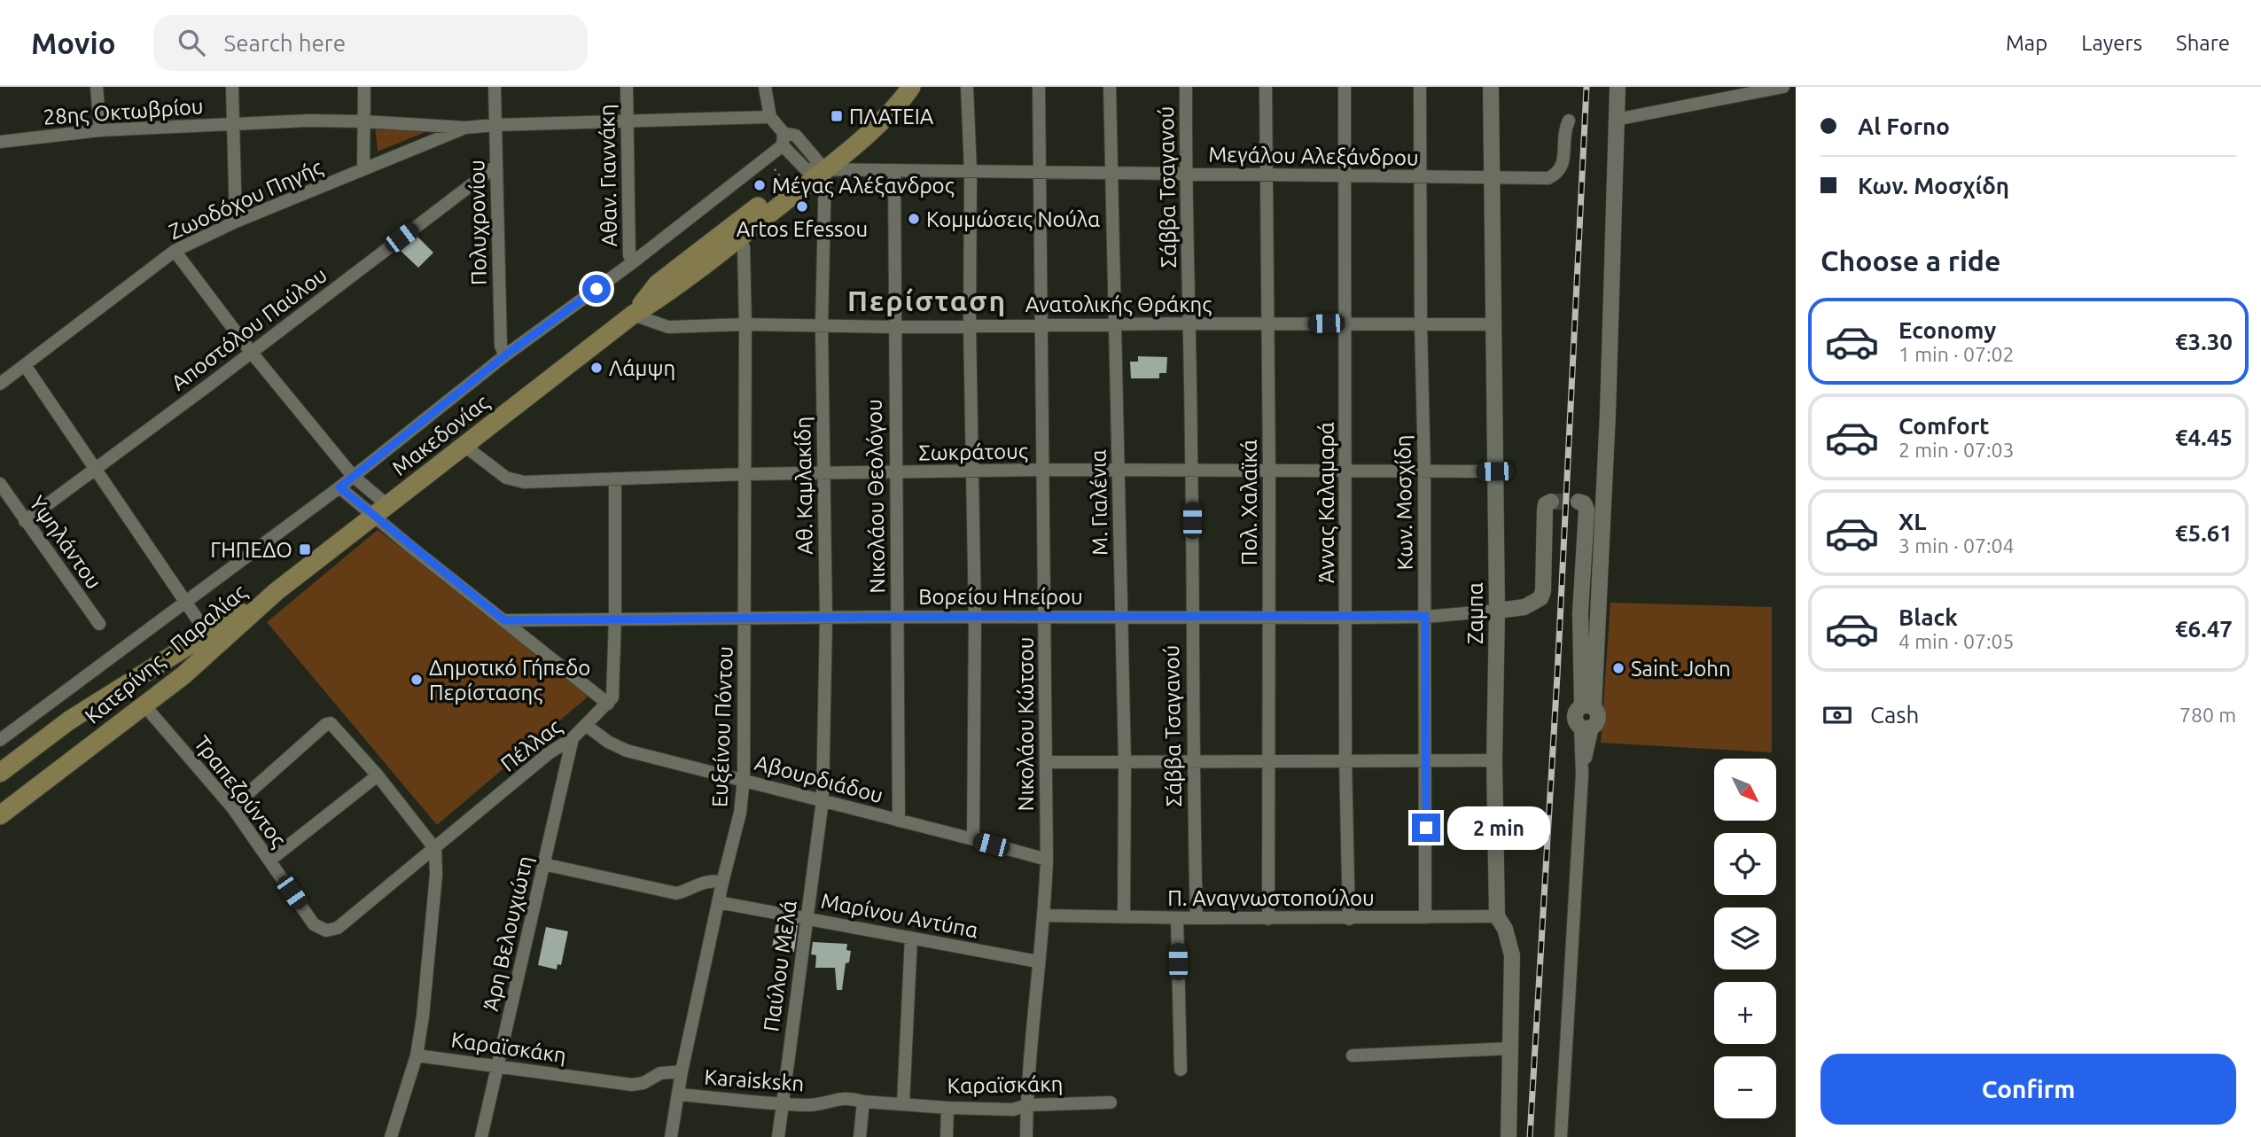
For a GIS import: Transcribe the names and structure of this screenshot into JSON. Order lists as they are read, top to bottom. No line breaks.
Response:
{"streets":{"main road":["Μακεδονίας","Κατερίνης - Παραλίας"],"street":["28ης Οκτωβρίου","Μεγάλου Αλεξάνδρου","Αθαν. Γιαννάκη","Σάββα Τσαγανού","Ζωοδόχου Πηγής","Πολυχρονίου","Ανατολικής Θράκης","Αποστόλου Παύλου","Σωκράτους","Αθ. Καμλακίδη","Νικολάου Θεολόγου","Μ. Γιαλένια","Πολ. Χαλαϊκά","Άννας Καλαμαρά","Κων. Μοσχίδη","Υψηλάντου","Βορείου Ηπείρου","Ζαμπα","Νικολάου Κώτσου","Ευξείνου Πόντου","Πέλλας","Αβουρδιάδου","Τραπεζούντος","Π. Αναγνωστοπούλου","Μαρίνου Αντύπα","Άρη Βελουχιώτη","Παύλου Μελά","Καραϊσκάκη","Karaiskskn"]},"crossings":[["28ης Οκτωβρίου","Αθαν. Γιαννάκη"],["28ης Οκτωβρίου","Ζωοδόχου Πηγής"],["28ης Οκτωβρίου","Πολυχρονίου"],["Μεγάλου Αλεξάνδρου","Σάββα Τσαγανού"],["Μεγάλου Αλεξάνδρου","Μακεδονίας"],["Μεγάλου Αλεξάνδρου","Αθ. Καμλακίδη"],["Μεγάλου Αλεξάνδρου","Νικολάου Θεολόγου"],["Μεγάλου Αλεξάνδρου","Μ. Γιαλένια"],["Μεγάλου Αλεξάνδρου","Πολ. Χαλαϊκά"],["Μεγάλου Αλεξάνδρου","Άννας Καλαμαρά"],["Μεγάλου Αλεξάνδρου","Κων. Μοσχίδη"],["Μεγάλου Αλεξάνδρου","Ζαμπα"],["Μεγάλου Αλεξάνδρου","Νικολάου Κώτσου"],["Σάββα Τσαγανού","Ανατολικής Θράκης"],["Σάββα Τσαγανού","Σωκράτους"],["Σάββα Τσαγανού","Βορείου Ηπείρου"],["Σάββα Τσαγανού","Π. Αναγνωστοπούλου"],["Πολυχρονίου","Αποστόλου Παύλου"],["Ανατολικής Θράκης","Μακεδονίας"],["Ανατολικής Θράκης","Αθ. Καμλακίδη"],["Ανατολικής Θράκης","Νικολάου Θεολόγου"],["Ανατολικής Θράκης","Μ. Γιαλένια"],["Ανατολικής Θράκης","Πολ. Χαλαϊκά"],["Ανατολικής Θράκης","Άννας Καλαμαρά"],["Ανατολικής Θράκης","Κων. Μοσχίδη"],["Ανατολικής Θράκης","Ζαμπα"],["Ανατολικής Θράκης","Νικολάου Κώτσου"],["Ανατολικής Θράκης","Ευξείνου Πόντου"],["Αποστόλου Παύλου","Υψηλάντου"],["Μακεδονίας","Σωκράτους"],["Μακεδονίας","Αθ. Καμλακίδη"],["Μακεδονίας","Κατερίνης - Παραλίας"],["Μακεδονίας","Ευξείνου Πόντου"],["Σωκράτους","Αθ. Καμλακίδη"],["Σωκράτους","Νικολάου Θεολόγου"],["Σωκράτους","Μ. Γιαλένια"],["Σωκράτους","Πολ. Χαλαϊκά"],["Σωκράτους","Άννας Καλαμαρά"],["Σωκράτους","Κων. Μοσχίδη"],["Σωκράτους","Ζαμπα"],["Σωκράτους","Νικολάου Κώτσου"],["Σωκράτους","Ευξείνου Πόντου"],["Αθ. Καμλακίδη","Βορείου Ηπείρου"],["Αθ. Καμλακίδη","Αβουρδιάδου"],["Αθ. Καμλακίδη","Παύλου Μελά"],["Νικολάου Θεολόγου","Βορείου Ηπείρου"],["Νικολάου Θεολόγου","Αβουρδιάδου"],["Μ. Γιαλένια","Βορείου Ηπείρου"],["Μ. Γιαλένια","Π. Αναγνωστοπούλου"],["Πολ. Χαλαϊκά","Βορείου Ηπείρου"],["Πολ. Χαλαϊκά","Π. Αναγνωστοπούλου"],["Άννας Καλαμαρά","Βορείου Ηπείρου"],["Άννας Καλαμαρά","Π. Αναγνωστοπούλου"],["Κων. Μοσχίδη","Βορείου Ηπείρου"],["Κων. Μοσχίδη","Π. Αναγνωστοπούλου"],["Βορείου Ηπείρου","Ζαμπα"],["Βορείου Ηπείρου","Νικολάου Κώτσου"],["Βορείου Ηπείρου","Ευξείνου Πόντου"],["Ζαμπα","Π. Αναγνωστοπούλου"],["Κατερίνης - Παραλίας","Τραπεζούντος"],["Νικολάου Κώτσου","Αβουρδιάδου"],["Νικολάου Κώτσου","Π. Αναγνωστοπούλου"],["Νικολάου Κώτσου","Μαρίνου Αντύπα"],["Νικολάου Κώτσου","Καραϊσκάκη"],["Ευξείνου Πόντου","Αβουρδιάδου"],["Ευξείνου Πόντου","Μαρίνου Αντύπα"],["Ευξείνου Πόντου","Καραϊσκάκη"],["Ευξείνου Πόντου","Karaiskskn"],["Πέλλας","Αβουρδιάδου"],["Πέλλας","Τραπεζούντος"],["Πέλλας","Άρη Βελουχιώτη"],["Αβουρδιάδου","Παύλου Μελά"],["Μαρίνου Αντύπα","Παύλου Μελά"],["Άρη Βελουχιώτη","Καραϊσκάκη"],["Παύλου Μελά","Karaiskskn"],["Καραϊσκάκη","Karaiskskn"]],"districts":["Περίσταση"],"places":{"transit":["ΠΛΑΤΕΙΑ","ΓΗΠΕΔΟ"],"other":["Μέγας Αλέξανδρος","Artos Efessou","Κομμώσεις Νούλα","Λάμψη","Saint John","Δημοτικό Γήπεδο Περίστασης"]},"north":"bottom right","page":{"header":"Movio","search":"Search here","nav":["Map","Layers","Share"],"banner":["Al Forno","Κων. Μοσχίδη"],"heading":"Choose a ride","list":[{"name":"Economy","note":"1 min · 07:02","value":"€3.30"},{"name":"Comfort","note":"2 min · 07:03","value":"€4.45"},{"name":"XL","note":"3 min · 07:04","value":"€5.61"},{"name":"Black","note":"4 min · 07:05","value":"€6.47"}],"pay":["Cash","780 m"],"map_buttons":["+","−"],"bubble":"2 min","buttons":"Confirm"}}
